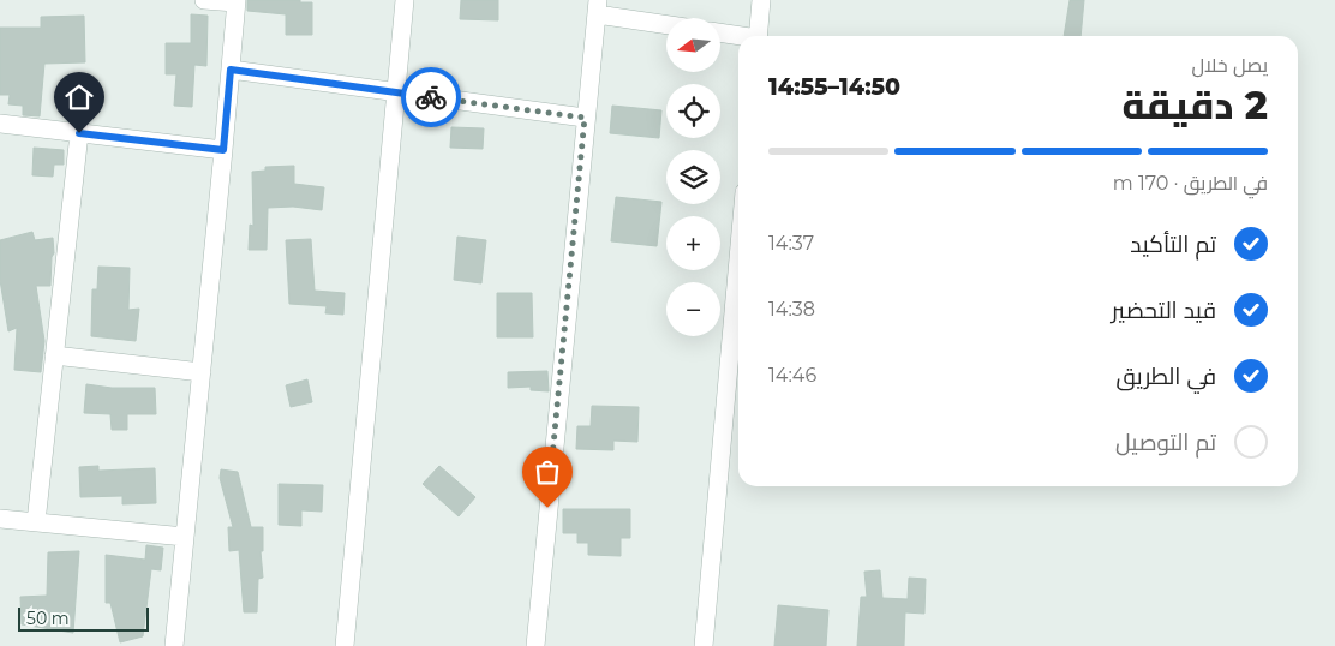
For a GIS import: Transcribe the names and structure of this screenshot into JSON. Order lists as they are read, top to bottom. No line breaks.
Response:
{"scale_bar":"50 m","north":"left","page":{"map_buttons":["+","−"],"heading":["2 دقيقة","يصل خلال","14:50–14:55"],"bar":"في الطريق · 170 m","list":[["تم التأكيد","14:37"],["قيد التحضير","14:38"],["في الطريق","14:46"],"تم التوصيل"],"scale":"50 m"}}
